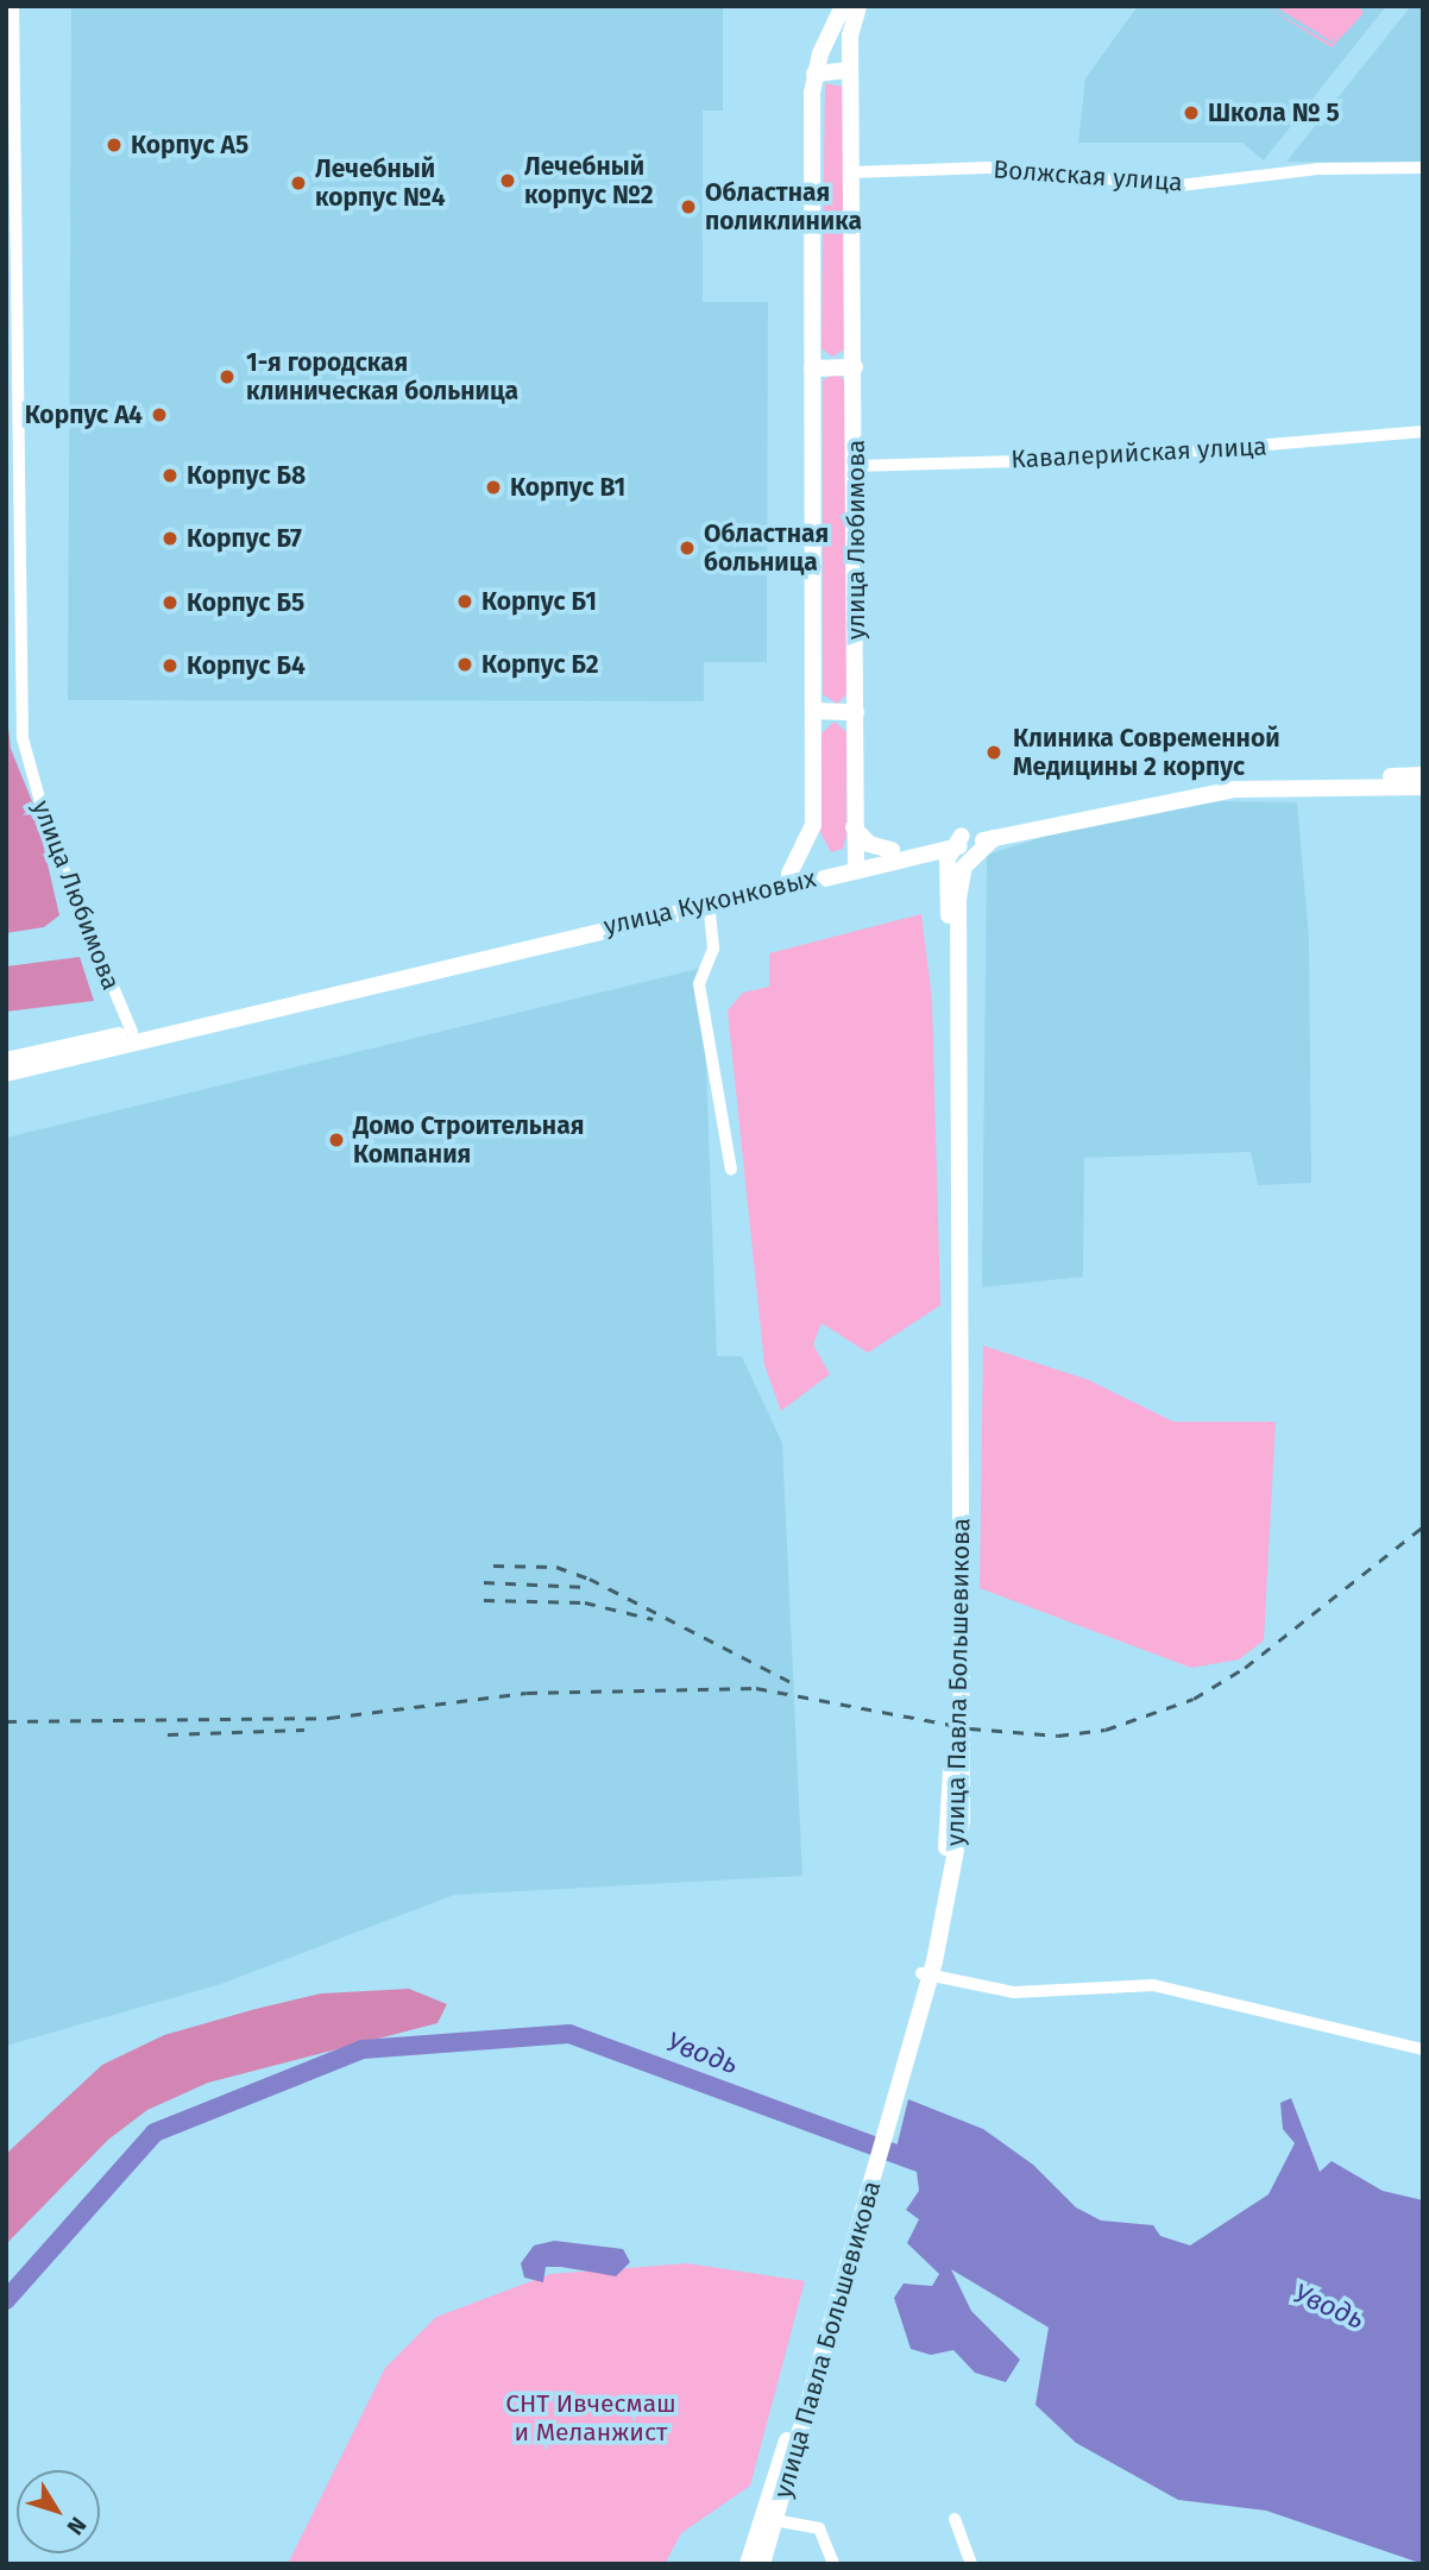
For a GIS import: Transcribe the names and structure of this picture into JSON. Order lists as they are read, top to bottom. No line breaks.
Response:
{"streets":{"main road":["улица Любимова","улица Куконковых","улица Павла Большевикова"],"street":["Волжская улица","Кавалерийская улица"]},"crossings":[["Волжская улица","улица Любимова"],["Кавалерийская улица","улица Любимова"],["улица Любимова","улица Куконковых"],["улица Куконковых","улица Павла Большевикова"]],"water":["Уводь"],"parks":["СНТ Ивчесмаш и Меланжист"],"places":["Школа № 5","Корпус А5","Лечебный корпус №2","Лечебный корпус №4","Областная поликлиника","1-я городская клиническая больница","Корпус А4","Корпус Б8","Корпус В1","Корпус Б7","Областная больница","Корпус Б1","Корпус Б5","Корпус Б2","Корпус Б4","Клиника Современной Медицины 2 корпус","Домо Строительная Компания"],"north":"bottom right"}
